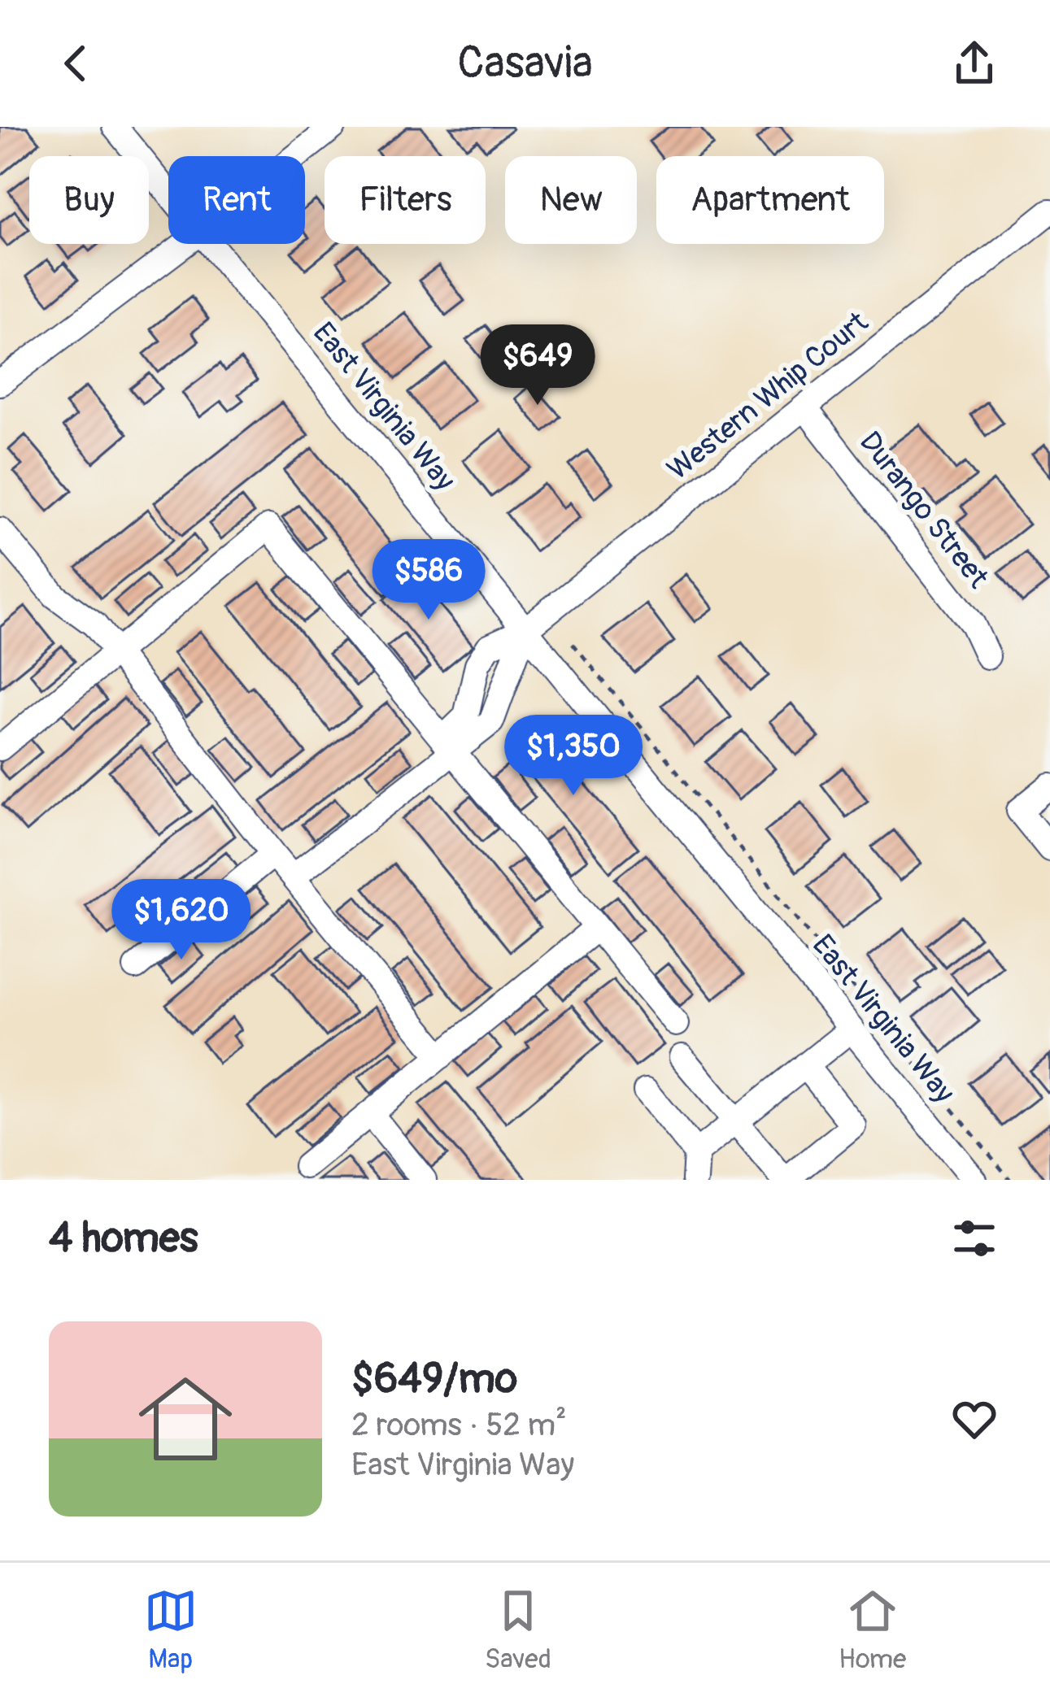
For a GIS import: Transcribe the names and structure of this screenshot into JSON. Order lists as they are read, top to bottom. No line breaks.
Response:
{"streets":{"street":["Western Whip Court","East Virginia Way","Durango Street"]},"crossings":[["Western Whip Court","East Virginia Way"],["Western Whip Court","Durango Street"]],"page":{"header":"Casavia","chip":["Buy","Rent","Filters","New","Apartment"],"price":["$649","$586","$1,350","$1,620"],"heading":"4 homes","list":[{"name":"$649/mo","note":"2 rooms · 52 m² · East Virginia Way"}],"tabs":["Map","Saved","Home"]}}
